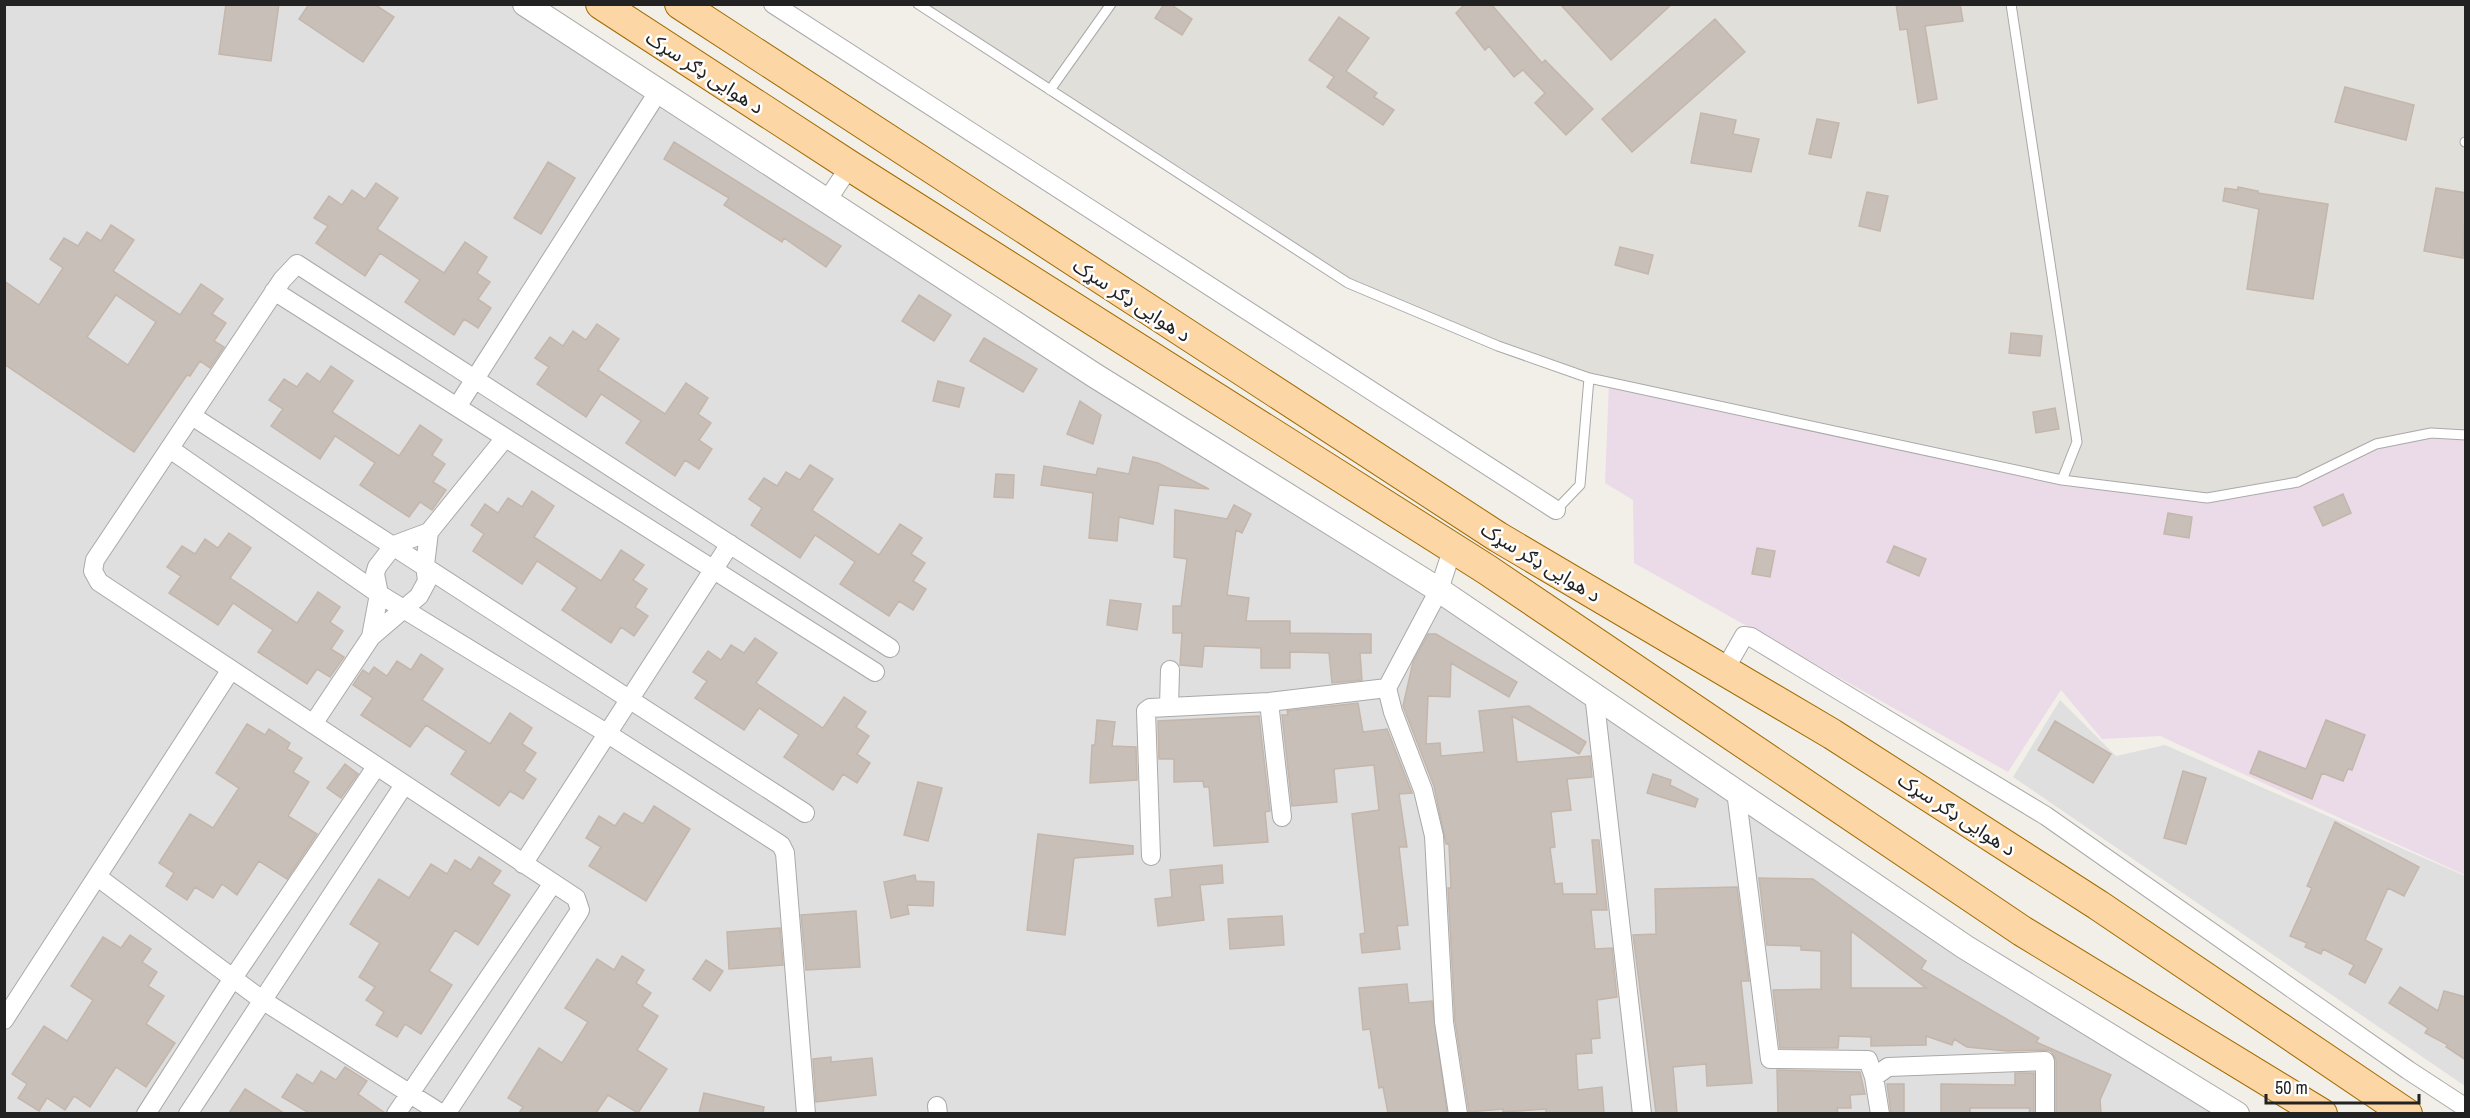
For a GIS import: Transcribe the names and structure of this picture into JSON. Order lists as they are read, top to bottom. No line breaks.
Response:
{"streets":{"main road":["د هوایی ډګر سړک"]},"scale_bar":"50 m"}
